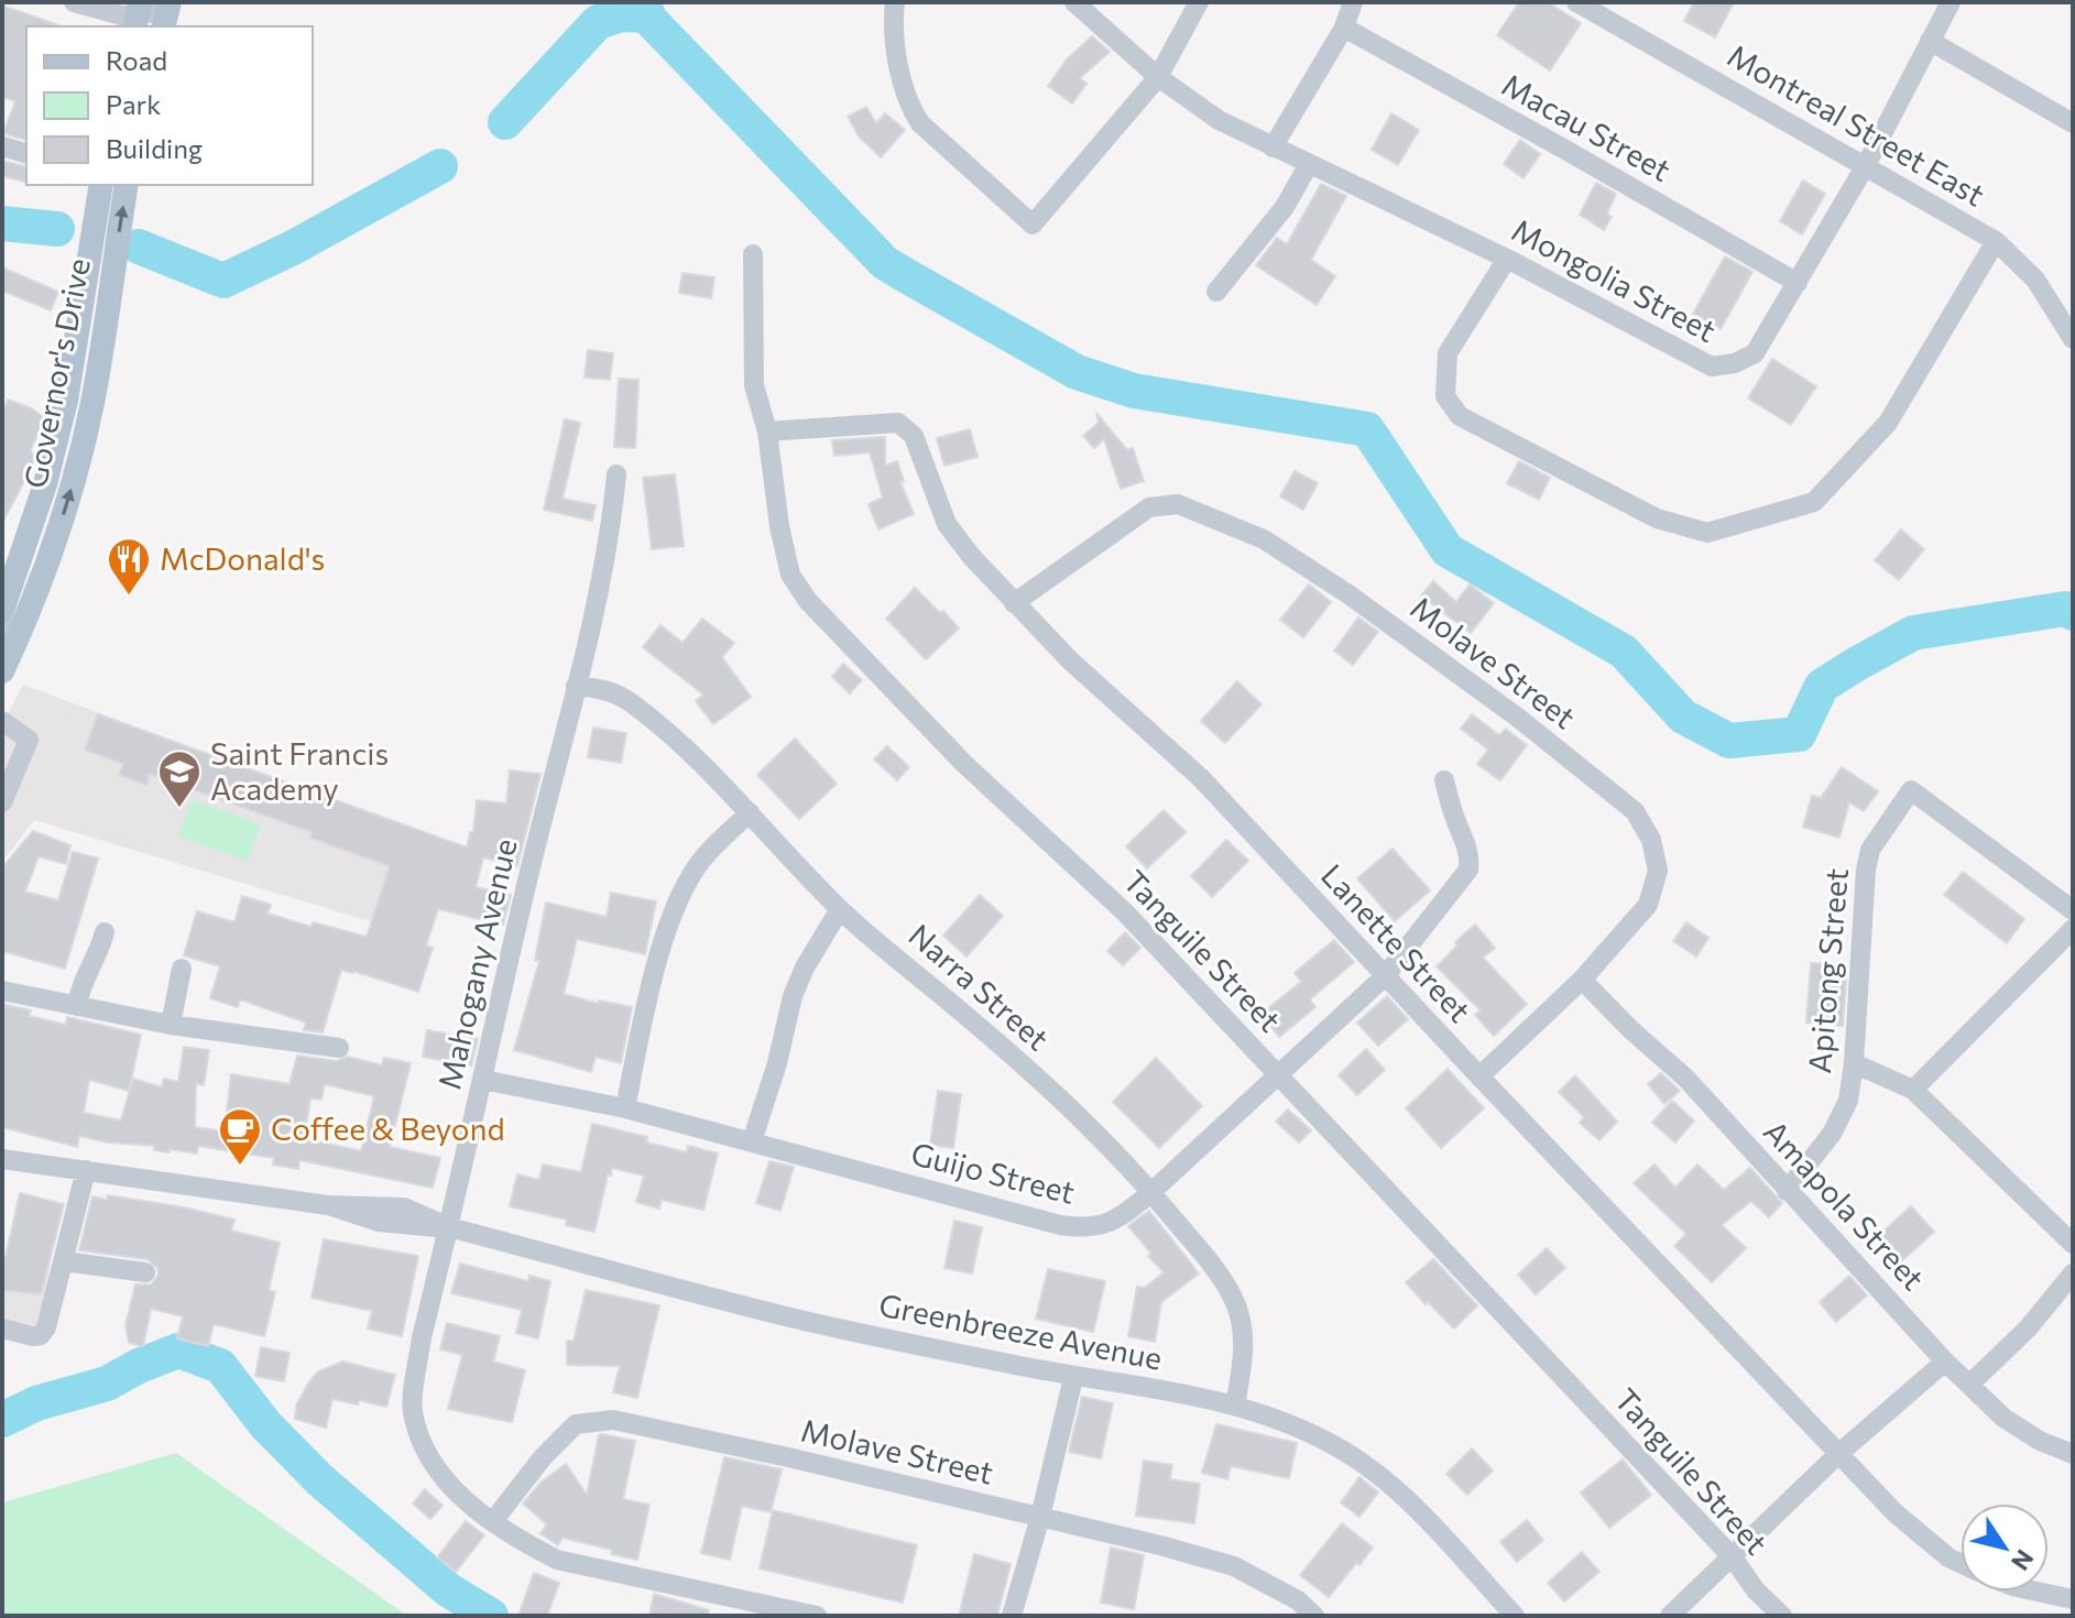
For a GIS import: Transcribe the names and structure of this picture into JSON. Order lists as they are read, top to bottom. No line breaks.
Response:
{"streets":{"main road":["Governor's Drive"],"street":["Montreal Street East","Macau Street","Mongolia Street","Molave Street","Lanette Street","Tanguile Street","Mahogany Avenue","Apitong Street","Narra Street","Guijo Street","Amapola Street","Greenbreeze Avenue"]},"crossings":[["Montreal Street East","Mongolia Street"],["Macau Street","Mongolia Street"],["Molave Street","Lanette Street"],["Molave Street","Mahogany Avenue"],["Molave Street","Amapola Street"],["Lanette Street","Tanguile Street"],["Lanette Street","Guijo Street"],["Tanguile Street","Guijo Street"],["Mahogany Avenue","Narra Street"],["Mahogany Avenue","Guijo Street"],["Mahogany Avenue","Greenbreeze Avenue"],["Apitong Street","Amapola Street"],["Narra Street","Guijo Street"],["Narra Street","Greenbreeze Avenue"]],"places":{"restaurant":["McDonald's"],"school or university":["Saint Francis Academy"],"cafe":["Coffee & Beyond"]},"legend":["Road","Park","Building"],"north":"bottom right"}
